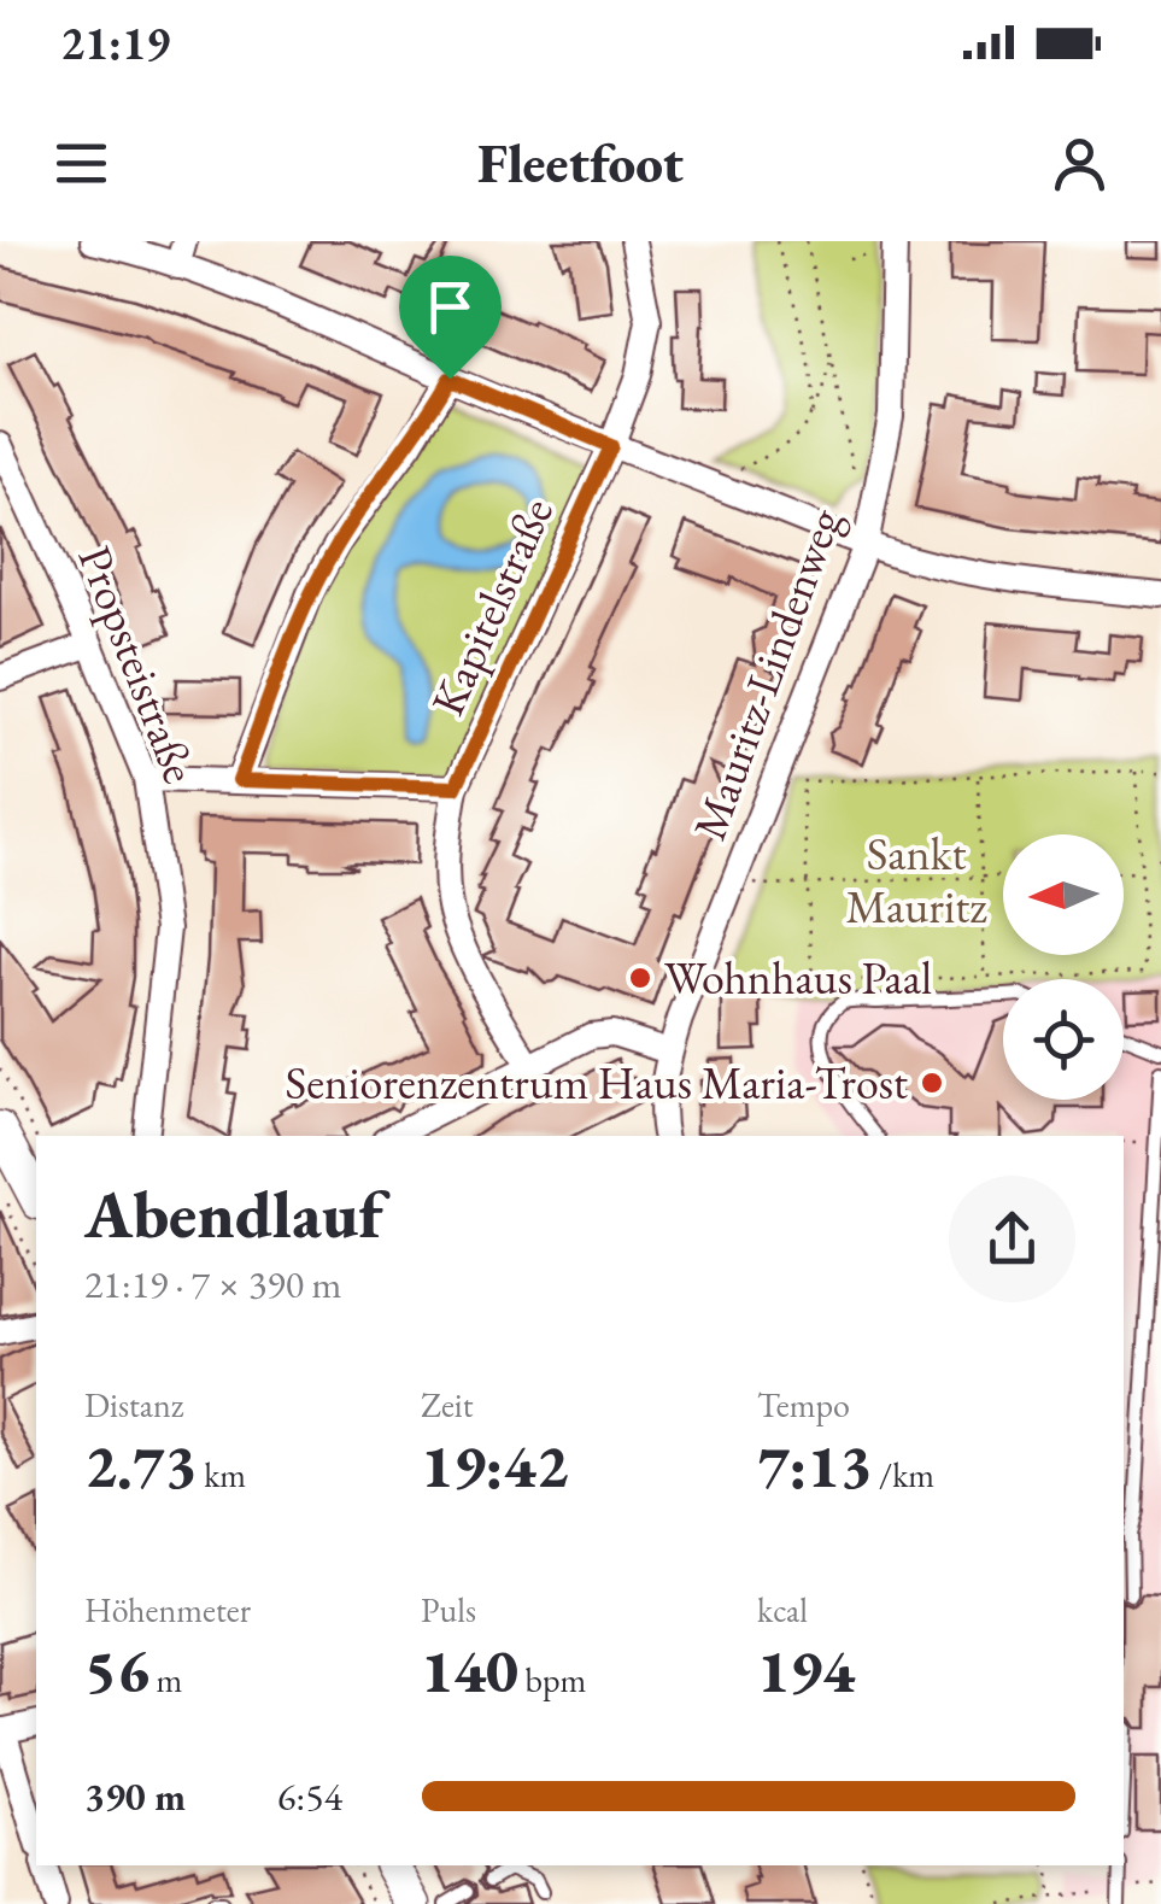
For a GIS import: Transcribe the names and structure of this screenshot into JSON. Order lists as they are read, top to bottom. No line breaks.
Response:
{"streets":{"street":["Kapitelstraße","Propsteistraße","Mauritz-Lindenweg"]},"parks":["Sankt Mauritz"],"places":["Wohnhaus Paal","Seniorenzentrum Haus Maria-Trost"],"north":"left","page":{"status":"21:19","header":"Fleetfoot","heading":["Abendlauf","21:19 · 7 × 390 m"],"stats":[["Distanz","2.73 km"],["Zeit","19:42"],["Tempo","7:13 /km"],["Höhenmeter","56 m"],["Puls","140 bpm"],["kcal","194"]],"list":[{"name":"390 m","note":"6:54"}]}}
